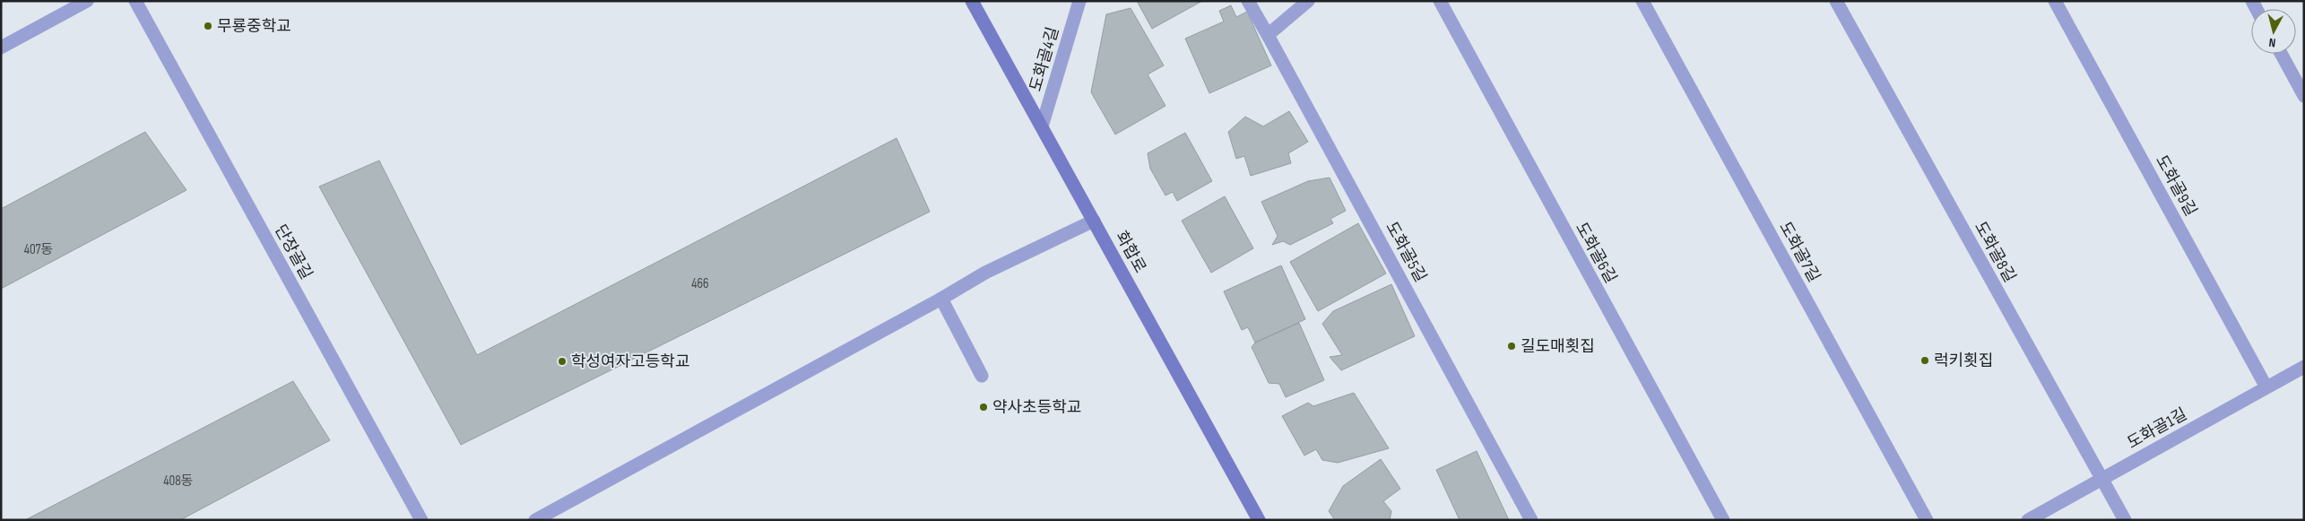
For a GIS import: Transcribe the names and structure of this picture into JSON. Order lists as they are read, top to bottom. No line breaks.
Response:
{"streets":{"main road":["화합로"],"street":["도화골4길","도화골9길","단장골길","도화골5길","도화골7길","도화골8길","도화골6길","도화골1길"]},"crossings":[["도화골4길","화합로"],["도화골9길","도화골1길"],["도화골8길","도화골1길"]],"places":["무룡중학교","길도매횟집","럭키횟집","학성여자고등학교","약사초등학교"],"house_numbers":["407동","466","408동"],"north":"bottom"}
